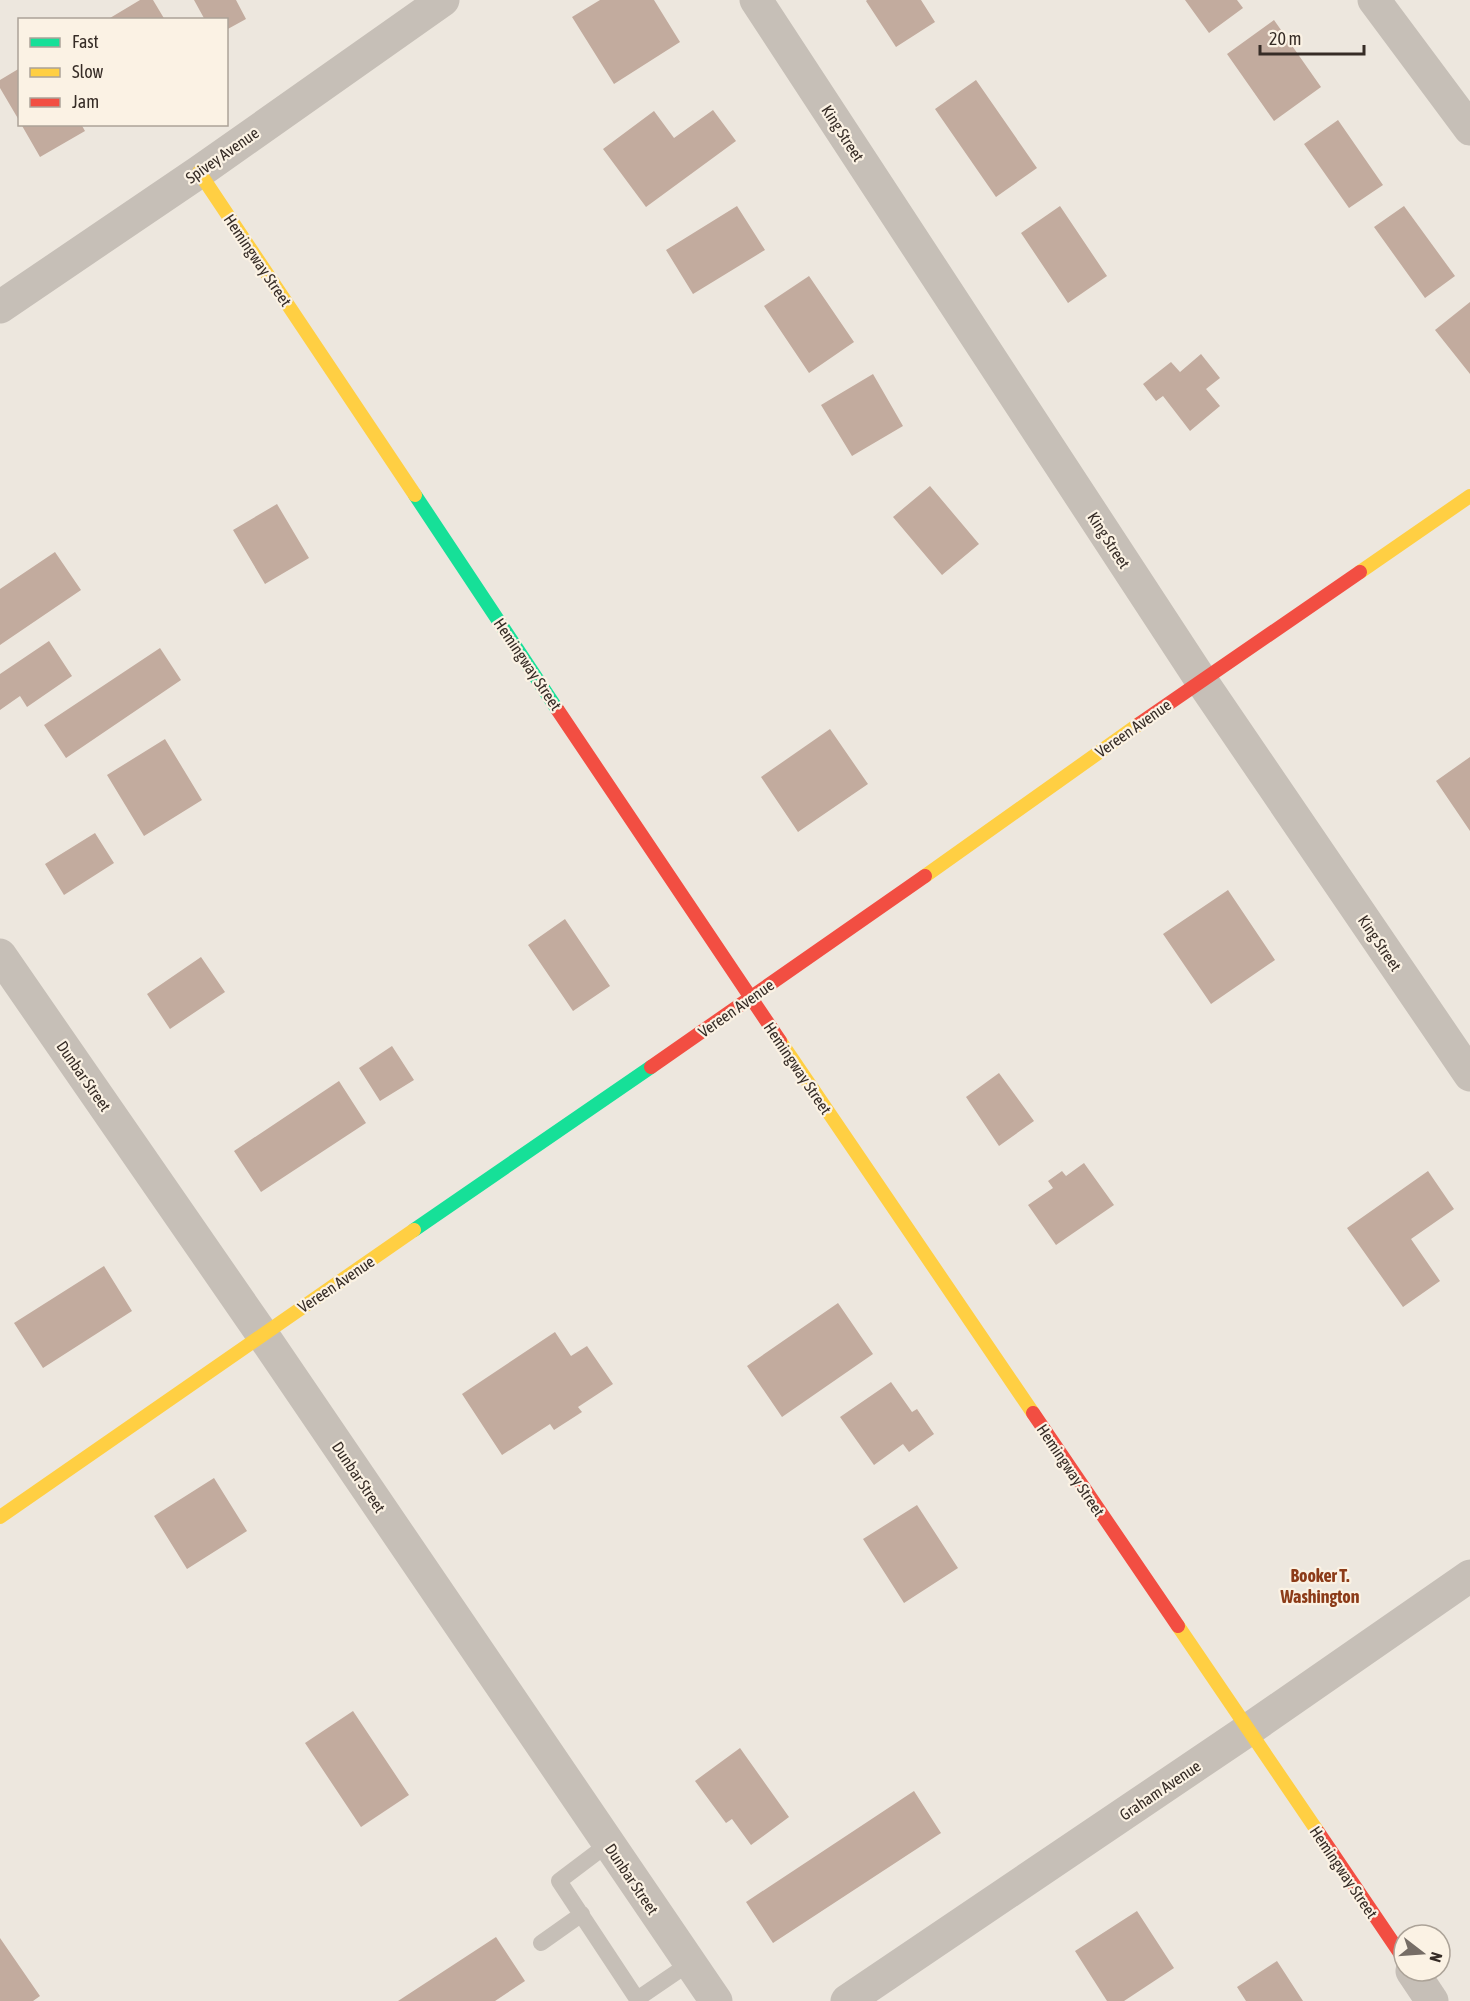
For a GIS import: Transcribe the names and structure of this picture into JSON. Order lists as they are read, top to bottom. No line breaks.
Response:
{"streets":{"street":["King Street","Spivey Avenue","Hemingway Street","Vereen Avenue","Dunbar Street","Graham Avenue"]},"crossings":[["King Street","Vereen Avenue"],["Spivey Avenue","Hemingway Street"],["Hemingway Street","Vereen Avenue"],["Hemingway Street","Graham Avenue"],["Vereen Avenue","Dunbar Street"]],"districts":["Booker T. Washington"],"legend":["Fast","Slow","Jam"],"scale_bar":"20 m","north":"right"}
